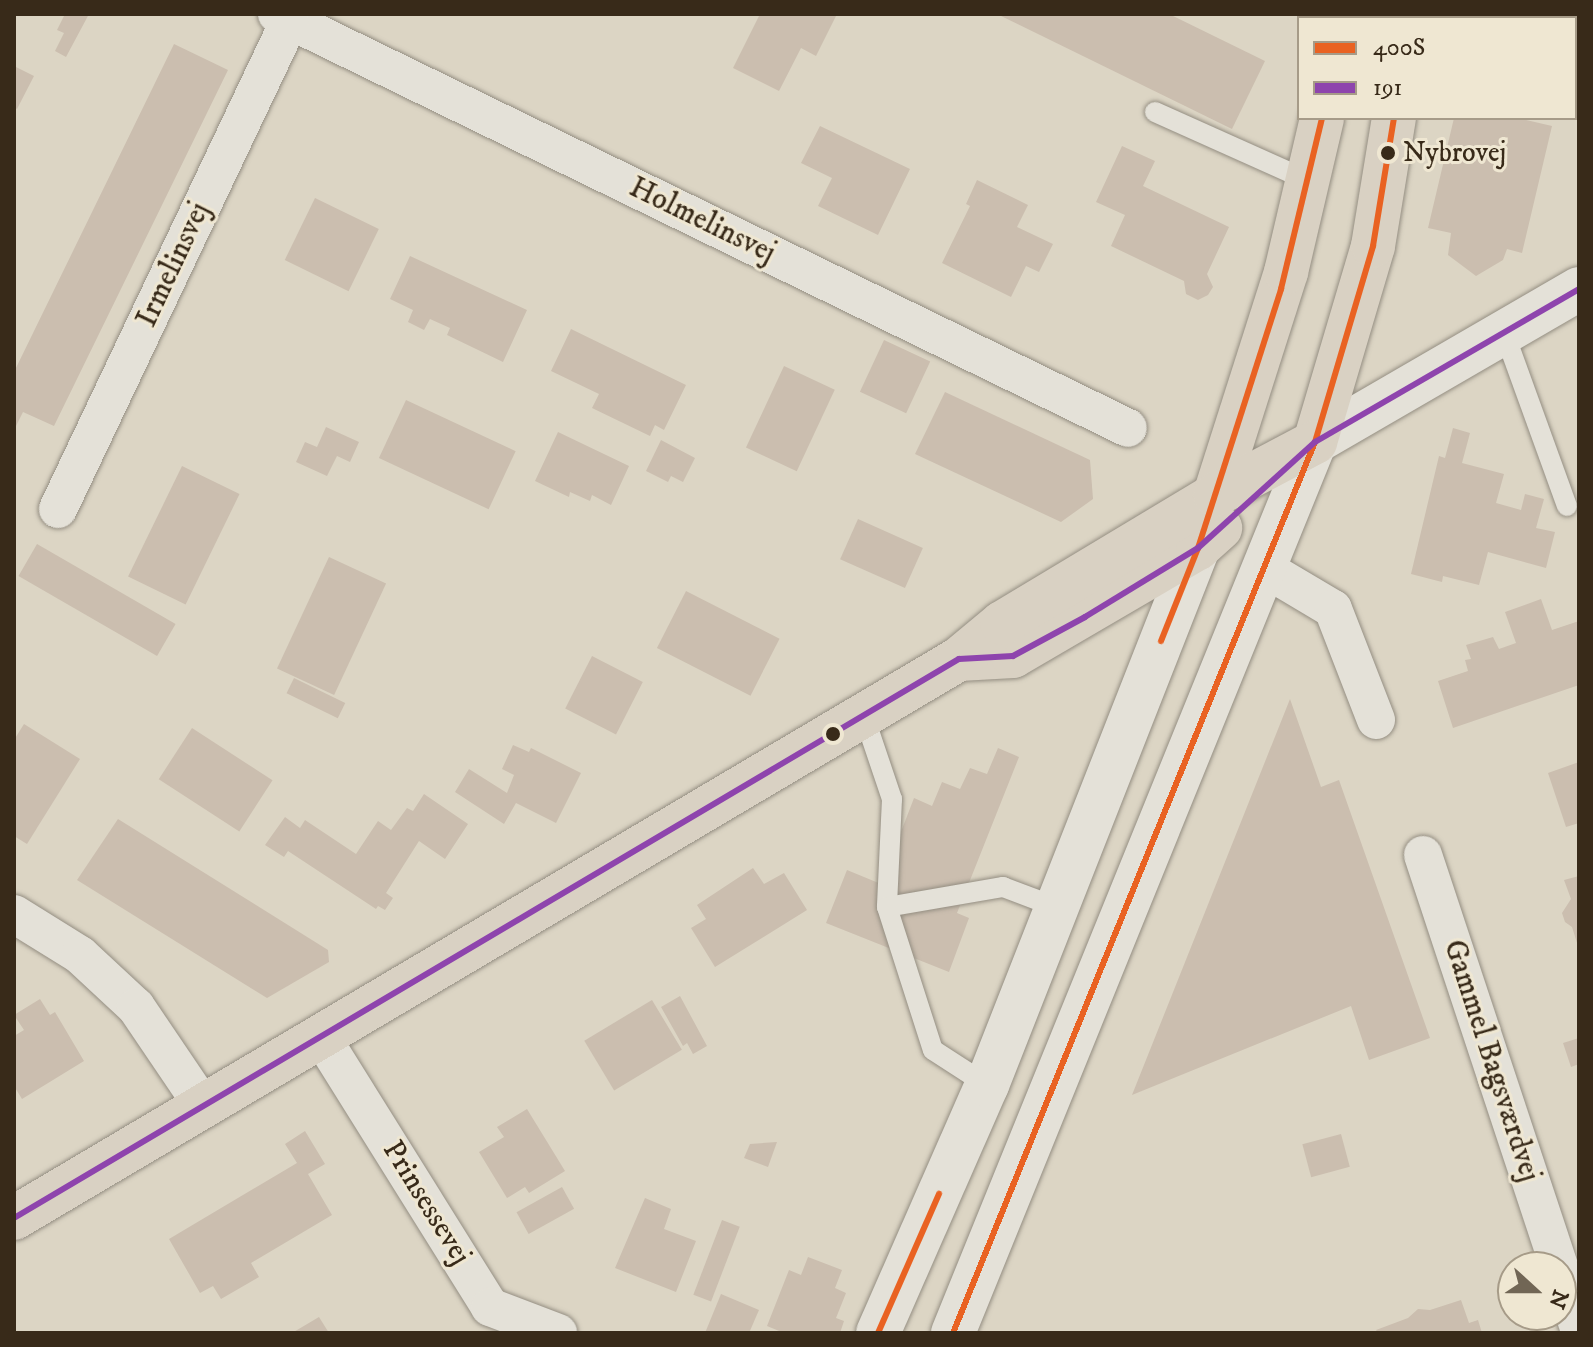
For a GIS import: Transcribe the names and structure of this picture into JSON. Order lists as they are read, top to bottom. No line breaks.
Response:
{"streets":{"street":["Holmelinsvej","Irmelinsvej","Gammel Bagsværdvej","Prinsessevej"]},"crossings":[["Holmelinsvej","Irmelinsvej"]],"places":["Nybrovej"],"lines":["transit line 400S","transit line 191"],"legend":["400S","191"],"north":"right"}
